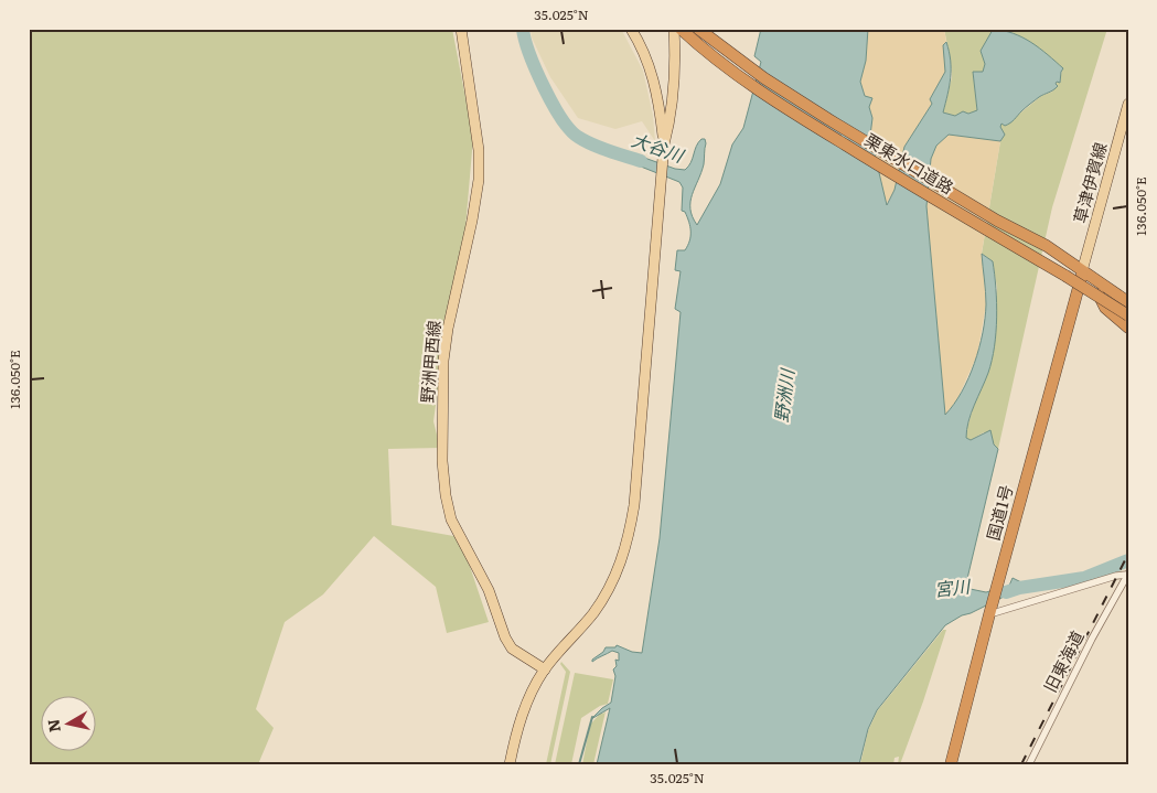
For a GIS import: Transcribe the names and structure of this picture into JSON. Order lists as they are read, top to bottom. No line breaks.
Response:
{"streets":{"highway":["栗東水口道路","国道1号"],"main road":["草津伊賀線","野洲甲西線"],"street":["旧東海道"]},"crossings":[["栗東水口道路","草津伊賀線"],["栗東水口道路","国道1号"],["草津伊賀線","国道1号"]],"water":["大谷川","野洲川","宮川"],"north":"left","coordinates":["35.025°N","136.050°E"]}
